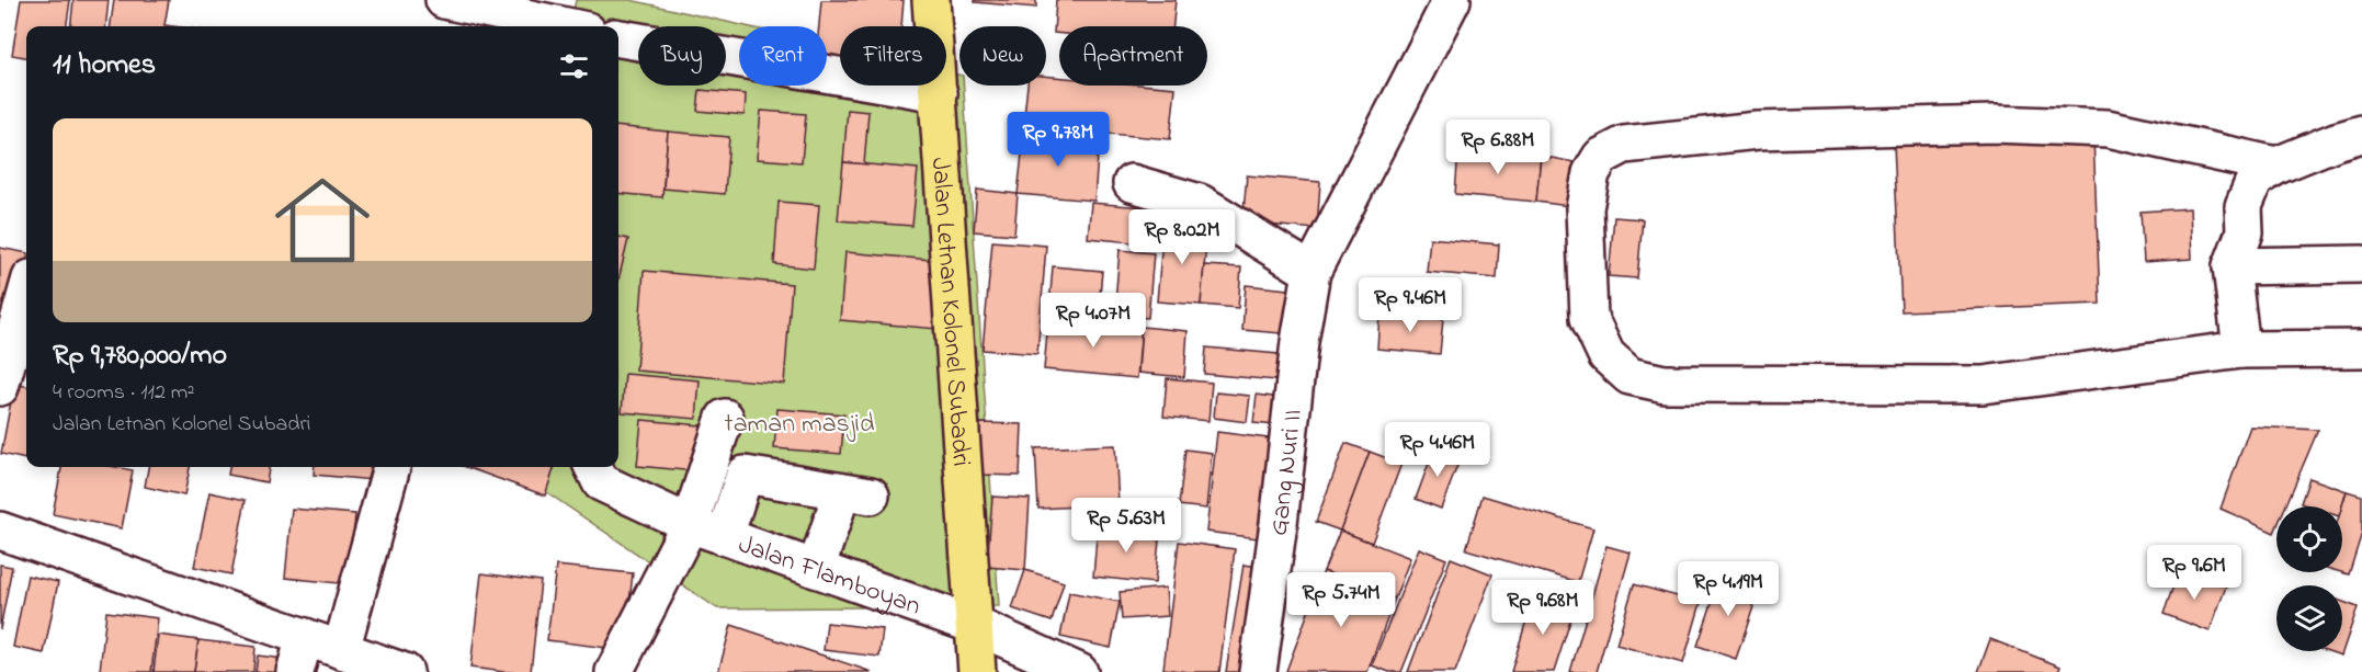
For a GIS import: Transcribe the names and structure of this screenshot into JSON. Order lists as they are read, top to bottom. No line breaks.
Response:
{"streets":{"main road":["Jalan Letnan Kolonel Subadri"],"street":["Gang Nuri II","Jalan Flamboyan"]},"crossings":[["Jalan Letnan Kolonel Subadri","Jalan Flamboyan"]],"parks":["taman masjid"],"page":{"chip":["Buy","Rent","Filters","New","Apartment"],"heading":"11 homes","list":[{"name":"Rp 9,780,000/mo","note":"4 rooms · 112 m² · Jalan Letnan Kolonel Subadri"}],"price":["Rp 9.78M","Rp 6.88M","Rp 8.02M","Rp 9.46M","Rp 4.07M","Rp 4.46M","Rp 5.63M","Rp 9.6M","Rp 4.19M","Rp 5.74M","Rp 9.68M"]}}
